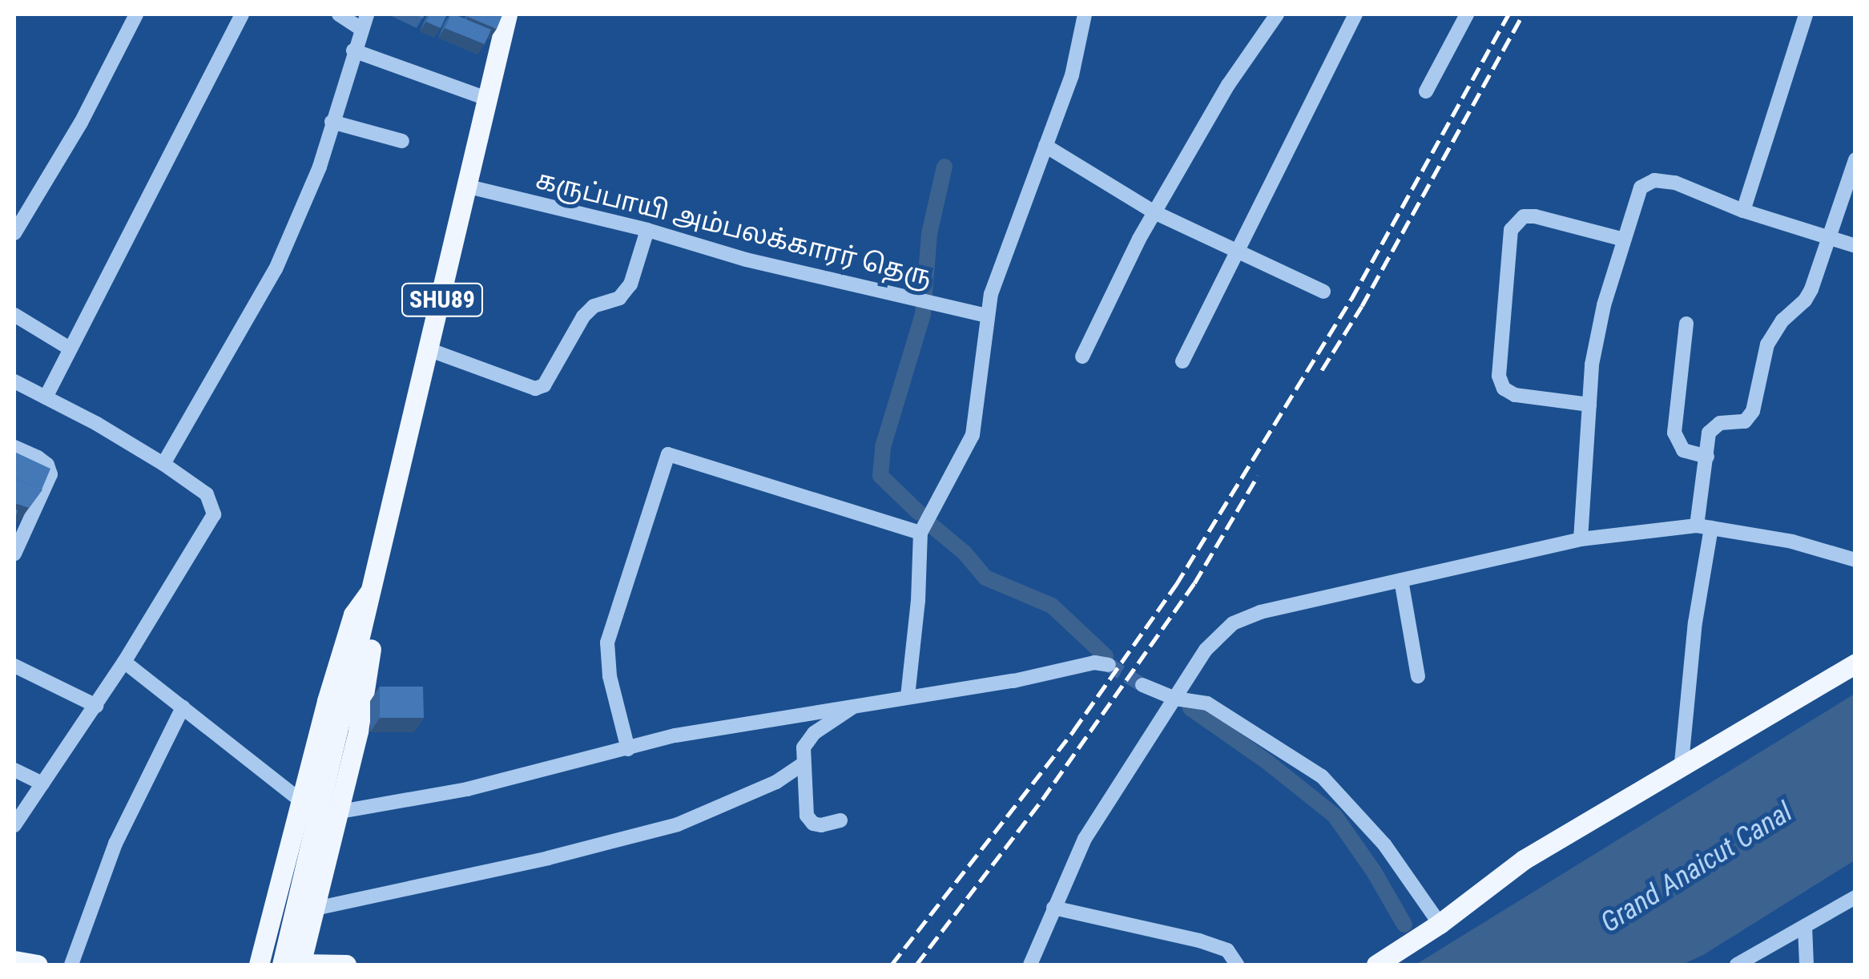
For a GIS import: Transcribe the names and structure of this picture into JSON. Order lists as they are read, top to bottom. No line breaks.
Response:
{"streets":{"main road":["SHU89"],"street":["கருப்பாயி அம்பலக்காரர் தெரு"]},"crossings":[["கருப்பாயி அம்பலக்காரர் தெரு","SHU89"]],"water":["Grand Anaicut Canal"]}
